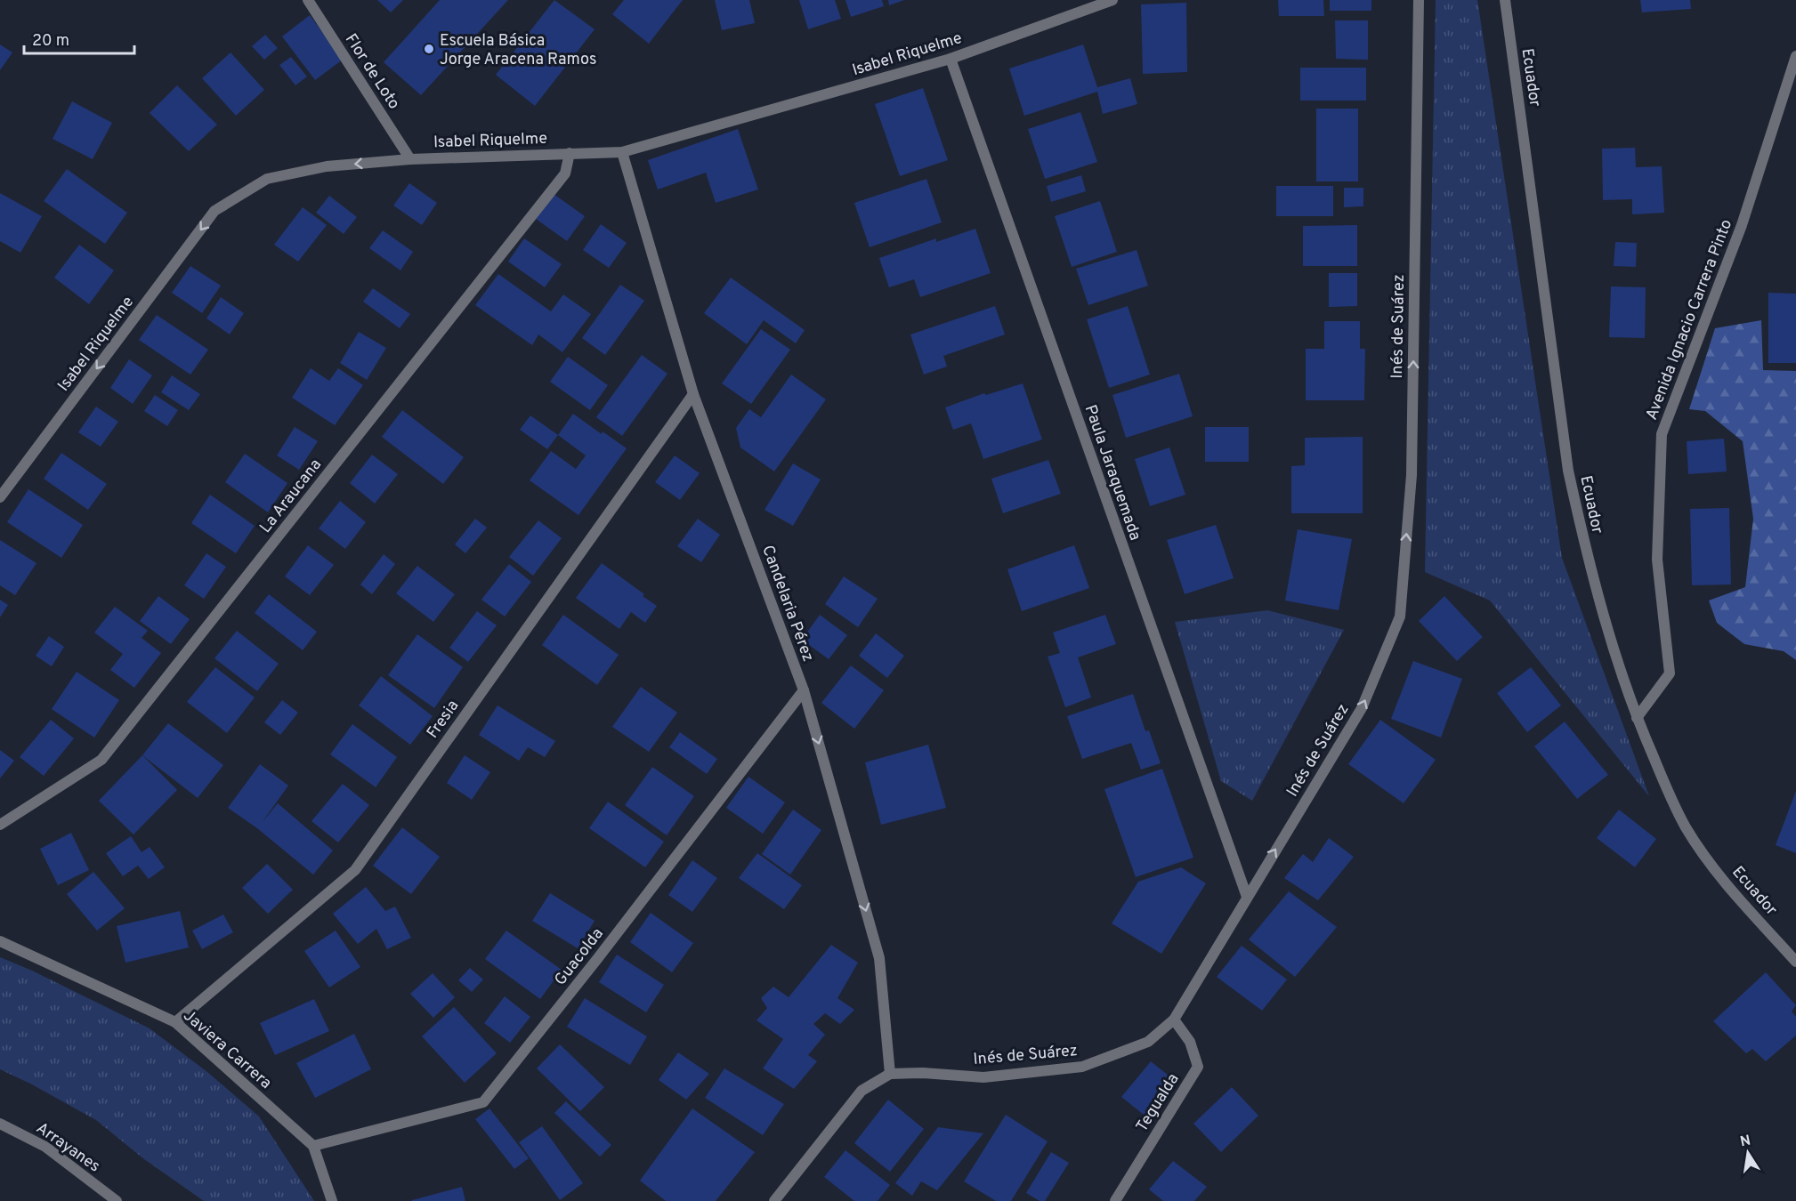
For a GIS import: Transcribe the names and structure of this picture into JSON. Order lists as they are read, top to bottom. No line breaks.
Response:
{"streets":{"street":["Isabel Riquelme","Flor de Loto","Ecuador","Avenida Ignacio Carrera Pinto","Inés de Suárez","Paula Jaraquemada","La Araucana","Candelaria Pérez","Fresia","Guacolda","Javiera Carrera","Tegualda","Arrayanes"]},"crossings":[["Isabel Riquelme","Flor de Loto"],["Isabel Riquelme","Paula Jaraquemada"],["Isabel Riquelme","La Araucana"],["Isabel Riquelme","Candelaria Pérez"],["Ecuador","Avenida Ignacio Carrera Pinto"],["Inés de Suárez","Paula Jaraquemada"],["Inés de Suárez","Candelaria Pérez"],["Inés de Suárez","Tegualda"],["Candelaria Pérez","Fresia"],["Candelaria Pérez","Guacolda"],["Fresia","Javiera Carrera"],["Guacolda","Javiera Carrera"]],"one_way":["Isabel Riquelme","Inés de Suárez","Candelaria Pérez"],"places":["Escuela Básica Jorge Aracena Ramos"],"scale_bar":"20 m","north":"top"}
